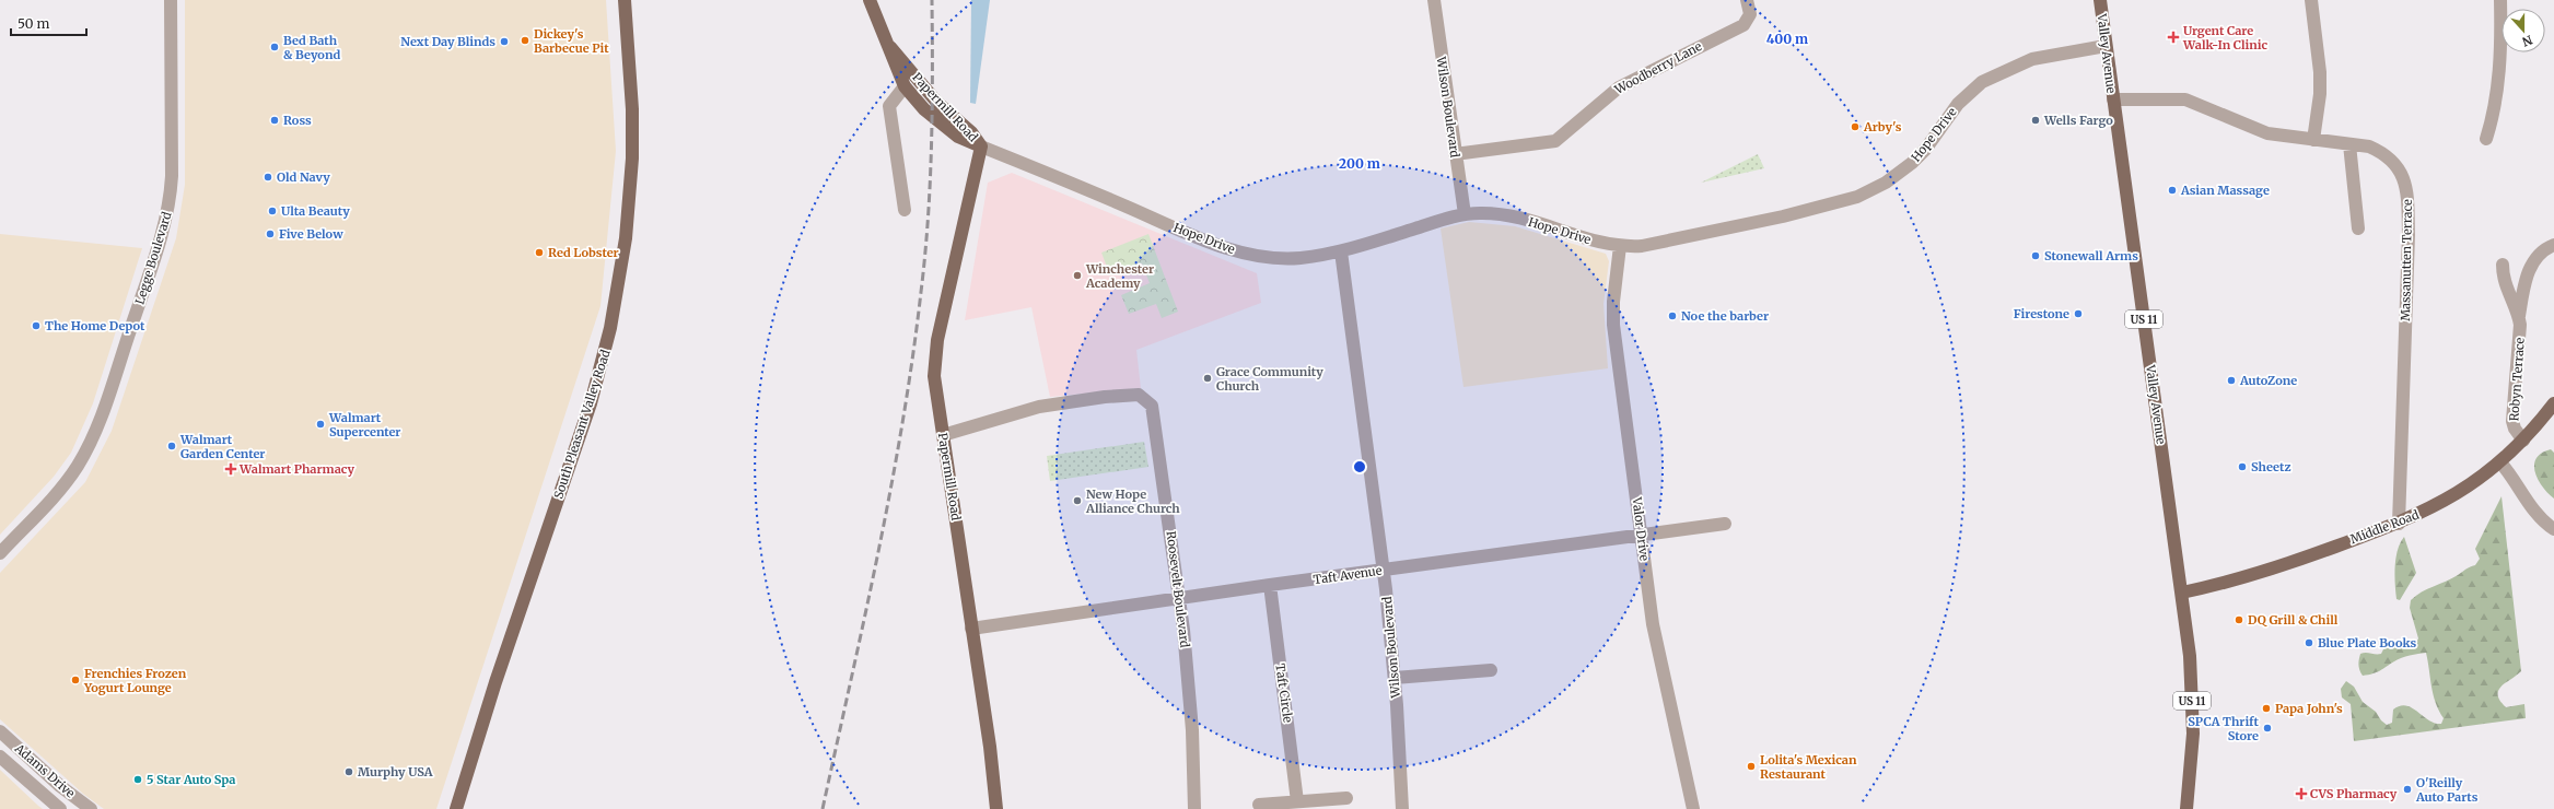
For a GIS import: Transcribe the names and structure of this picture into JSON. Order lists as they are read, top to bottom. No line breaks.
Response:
{"streets":{"main road":["Valley Avenue","Papermill Road","US 11","South Pleasant Valley Road","Middle Road"],"street":["Woodberry Lane","Wilson Boulevard","Hope Drive","Legge Boulevard","Massanutten Terrace","Robyn Terrace","Valor Drive","Taft Avenue","Roosevelt Boulevard","Taft Circle","Adams Drive"]},"crossings":[["Valley Avenue","Hope Drive"],["Valley Avenue","Massanutten Terrace"],["Valley Avenue","Middle Road"],["Woodberry Lane","Wilson Boulevard"],["Papermill Road","Hope Drive"],["Papermill Road","Taft Avenue"],["Papermill Road","Roosevelt Boulevard"],["Wilson Boulevard","Hope Drive"],["Wilson Boulevard","Taft Avenue"],["Hope Drive","Valor Drive"],["Massanutten Terrace","Middle Road"],["Robyn Terrace","Middle Road"],["Valor Drive","Taft Avenue"],["Taft Avenue","Roosevelt Boulevard"],["Taft Avenue","Taft Circle"]],"places":{"health":["Urgent Care Walk-In Clinic","Walmart Pharmacy","CVS Pharmacy"],"other":["Dickey's Barbecue Pit","Next Day Blinds","Bed Bath & Beyond","Ross","Wells Fargo","Arby's","Old Navy","Asian Massage","Ulta Beauty","Five Below","Red Lobster","Stonewall Arms","Winchester Academy","Firestone","Noe the barber","The Home Depot","Grace Community Church","AutoZone","Walmart Supercenter","Walmart Garden Center","Sheetz","New Hope Alliance Church","DQ Grill & Chill","Blue Plate Books","Frenchies Frozen Yogurt Lounge","Papa John's","SPCA Thrift Store","Lolita's Mexican Restaurant","Murphy USA","5 Star Auto Spa","O'Reilly Auto Parts"]},"scale_bar":"50 m","north":"bottom","rings":["400 m","200 m"]}
